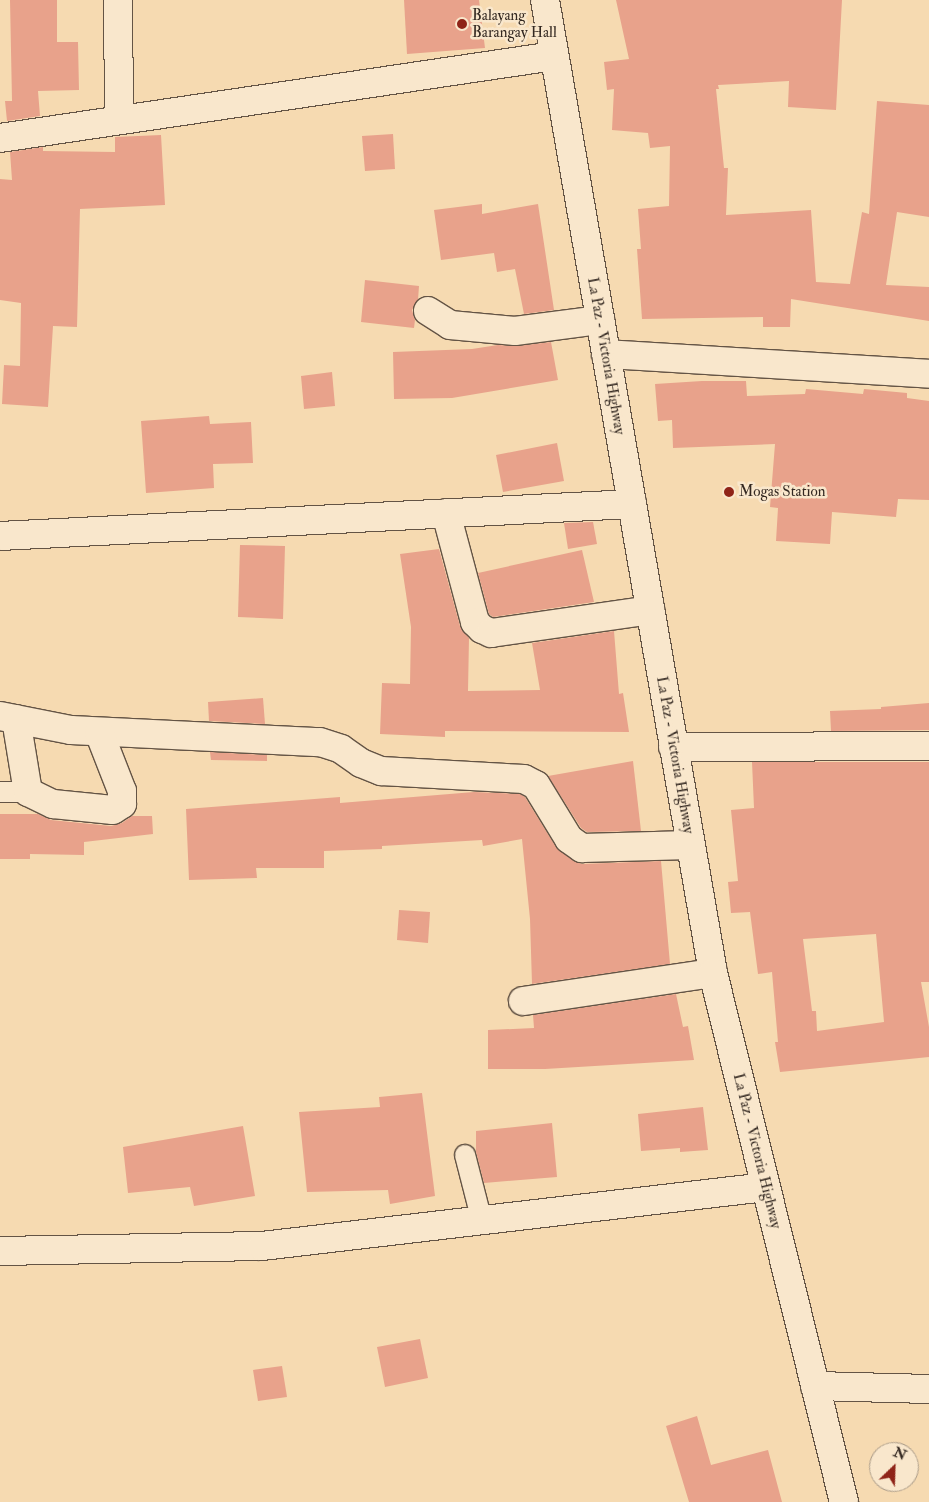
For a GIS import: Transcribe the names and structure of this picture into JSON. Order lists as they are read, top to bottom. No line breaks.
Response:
{"streets":{"street":["La Paz - Victoria Highway"]},"places":["Balayang Barangay Hall","Mogas Station"],"north":"top right"}
